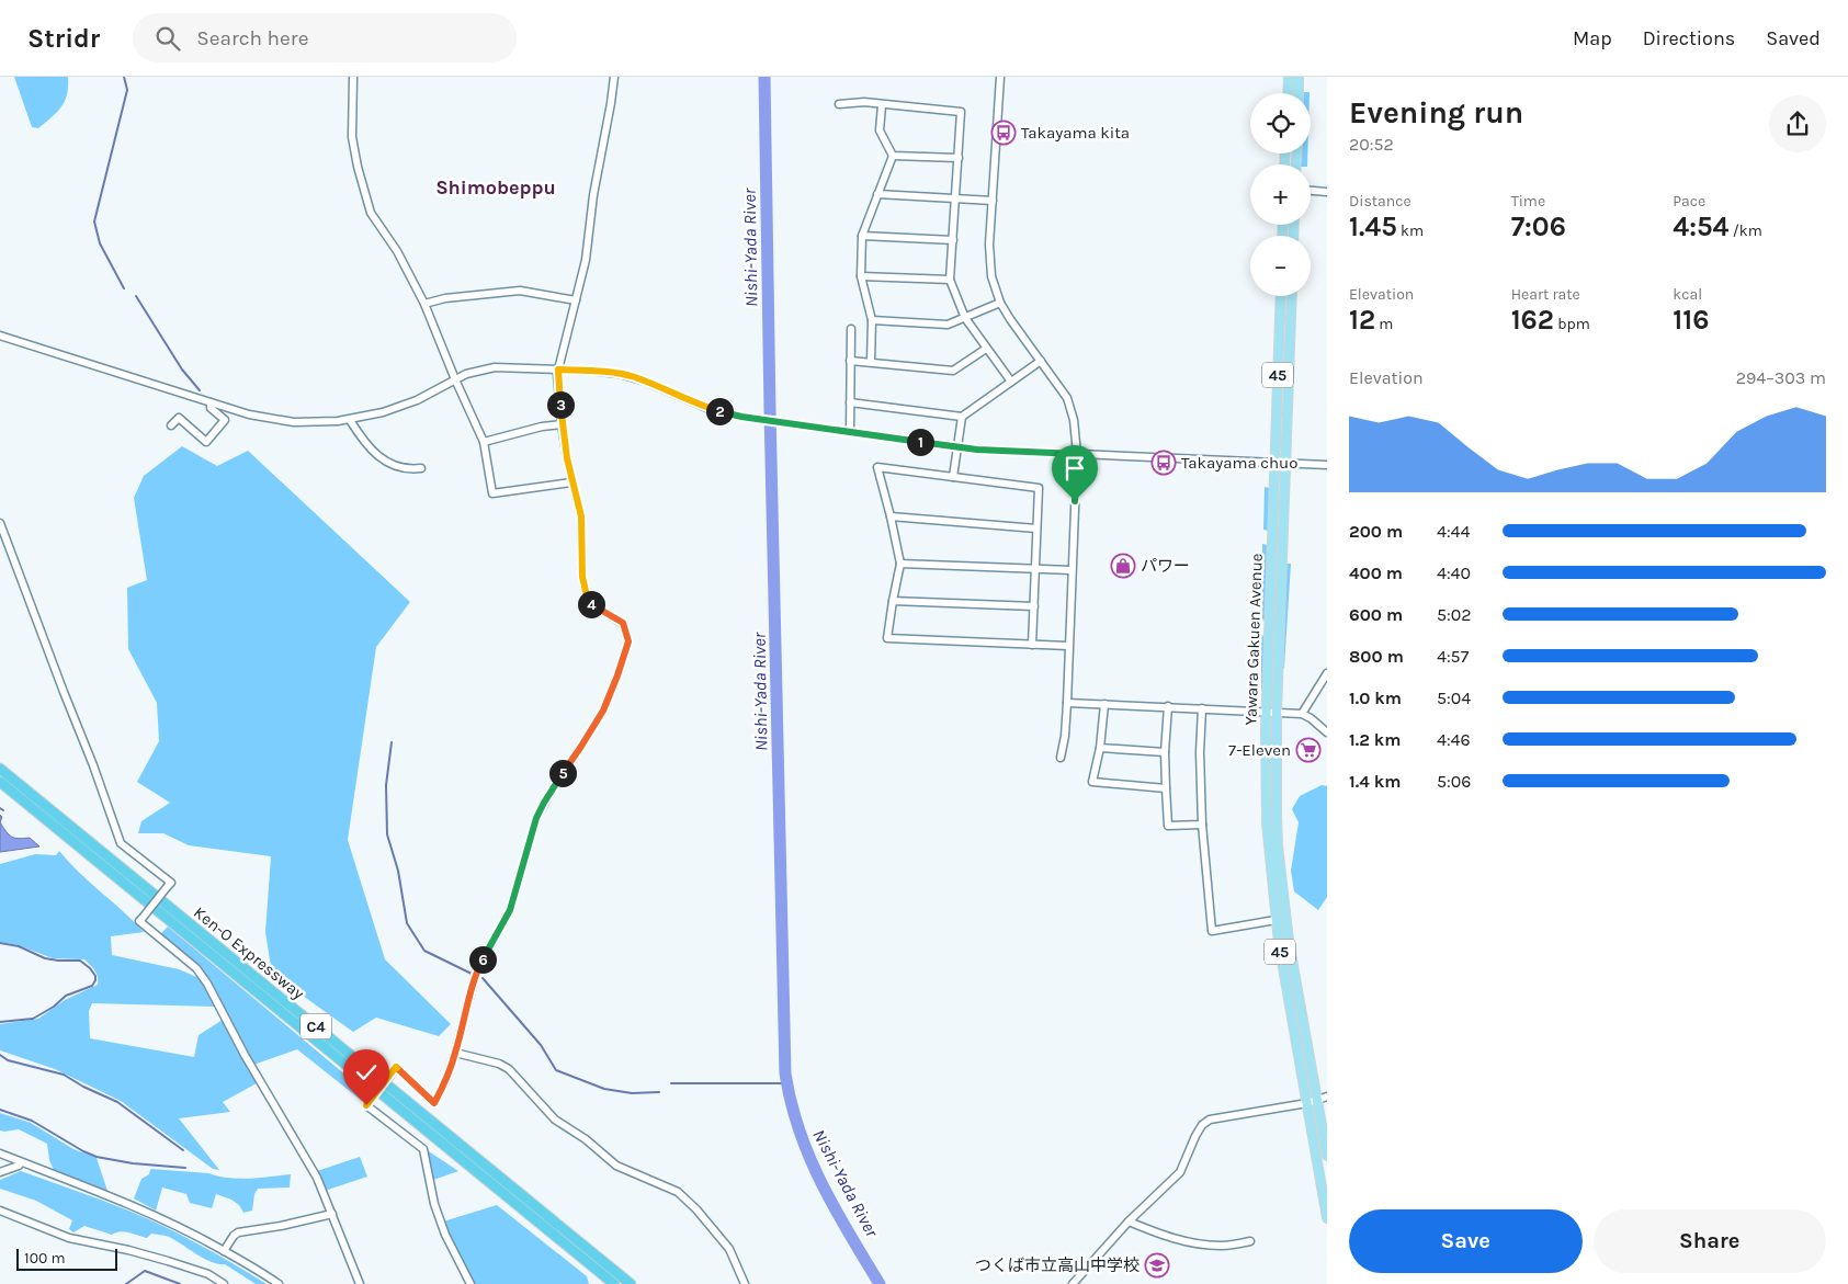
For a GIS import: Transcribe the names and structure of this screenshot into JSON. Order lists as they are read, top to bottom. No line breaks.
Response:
{"streets":{"highway":["Ken-O Expressway","C4"],"main road":["45","Yawara Gakuen Avenue"]},"districts":["Shimobeppu"],"water":["Nishi-Yada River"],"places":{"bus stop":["Takayama kita","Takayama chuo"],"shop":["パワー"],"supermarket":["7-Eleven"],"school or university":["つくば市立高山中学校"]},"scale_bar":"100 m","page":{"header":"Stridr","search":"Search here","nav":["Map","Directions","Saved"],"heading":["Evening run","20:52"],"map_buttons":["+","−"],"stats":[["Distance","1.45 km"],["Time","7:06"],["Pace","4:54 /km"],["Elevation","12 m"],["Heart rate","162 bpm"],["kcal","116"]],"chart":["Elevation","294–303 m"],"pins":["3","2","1","4","5","6"],"list":[{"name":"200 m","note":"4:44"},{"name":"400 m","note":"4:40"},{"name":"600 m","note":"5:02"},{"name":"800 m","note":"4:57"},{"name":"1.0 km","note":"5:04"},{"name":"1.2 km","note":"4:46"},{"name":"1.4 km","note":"5:06"}],"buttons":["Save","Share"],"scale":"100 m"}}
